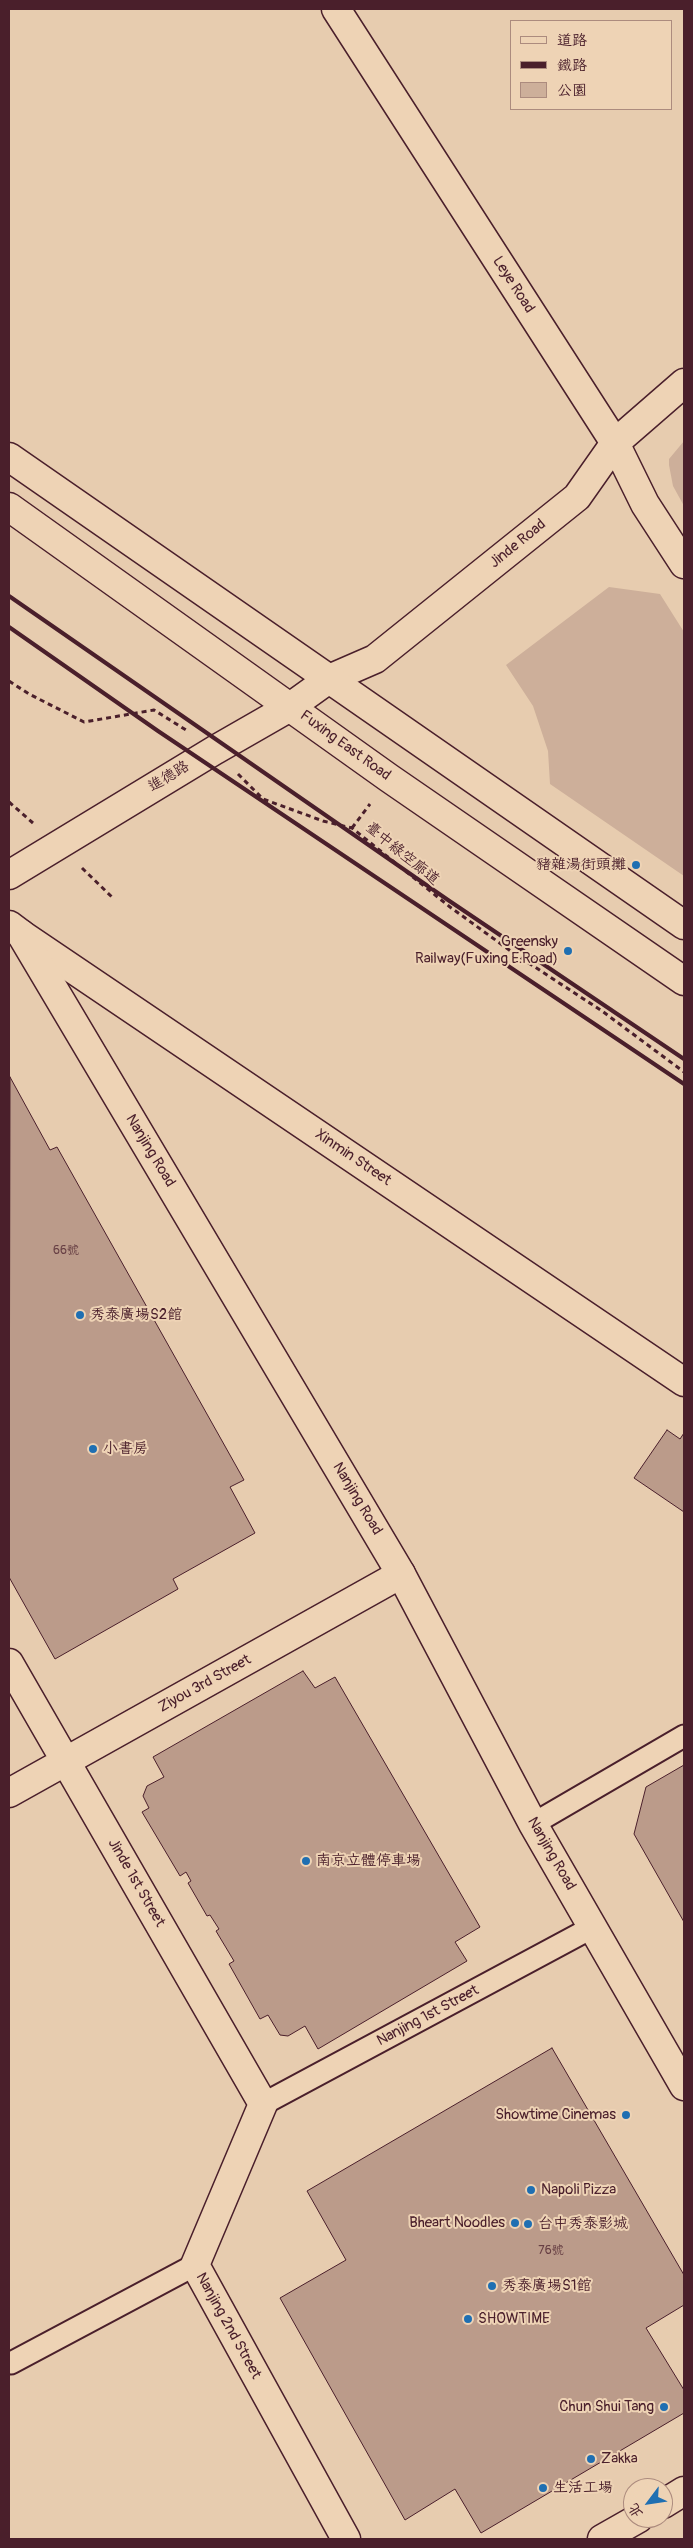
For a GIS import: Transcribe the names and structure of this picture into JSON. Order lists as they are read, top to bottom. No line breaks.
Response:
{"streets":{"street":["Leye Road","Jinde Road","Fuxing East Road","進德路","Nanjing Road","Xinmin Street","Ziyou 3rd Street","Jinde 1st Street","Nanjing 2nd Street"],"lane":["Nanjing 1st Street"],"path":["臺中綠空廊道"]},"crossings":[["Leye Road","Jinde Road"],["Jinde Road","進德路"],["Fuxing East Road","進德路"],["進德路","臺中綠空廊道"],["Nanjing Road","Xinmin Street"],["Nanjing Road","Ziyou 3rd Street"],["Nanjing Road","Nanjing 1st Street"],["Ziyou 3rd Street","Jinde 1st Street"],["Jinde 1st Street","Nanjing 1st Street"],["Jinde 1st Street","Nanjing 2nd Street"],["Nanjing 1st Street","Nanjing 2nd Street"]],"places":["豬雜湯街頭攤","Greensky Railway(Fuxing E.Road)","秀泰廣場S2館","小書房","南京立體停車場","Showtime Cinemas","Napoli Pizza","Bheart Noodles","台中秀泰影城","秀泰廣場S1館","SHOWTIME","Chun Shui Tang","Zakka","生活工場"],"house_numbers":["66號","76號"],"legend":["道路","鐵路","公園"],"north":"bottom left"}
